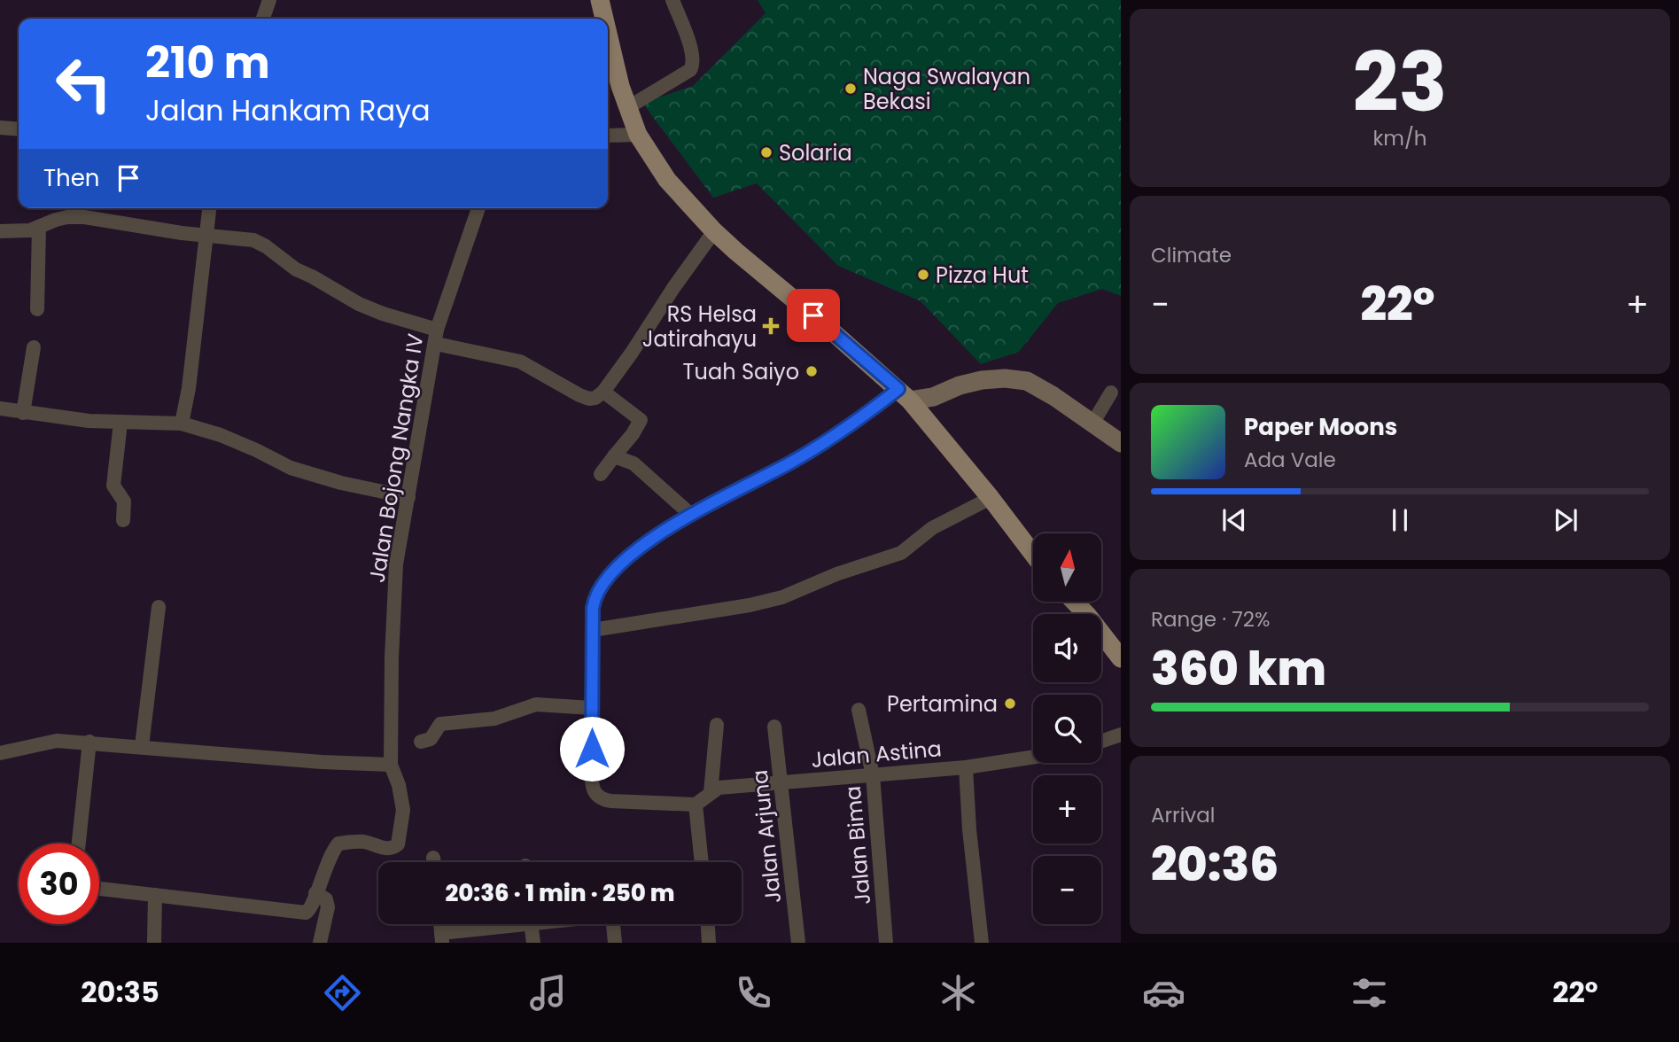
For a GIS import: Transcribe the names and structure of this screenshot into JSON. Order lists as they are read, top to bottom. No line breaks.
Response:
{"streets":{"street":["Jalan Bojong Nangka IV","Jalan Astina","Jalan Arjuna","Jalan Bima"]},"crossings":[["Jalan Astina","Jalan Arjuna"],["Jalan Astina","Jalan Bima"]],"places":{"other":["Naga Swalayan Bekasi","Solaria","Pizza Hut","Tuah Saiyo","Pertamina"],"health":["RS Helsa Jatirahayu"]},"north":"top","page":{"tile":[["23","km/h"],"Climate",["Range · 72%","360 km"],["Arrival","20:36"]],"turn":["210 m","Jalan Hankam Raya"],"then":"Then","heat":["−","22°","+"],"song":["Paper Moons","Ada Vale"],"map_buttons":["+","−"],"limit":"30","trip":"20:36 · 1 min · 250 m","tabs":["20:35","22°"]}}
